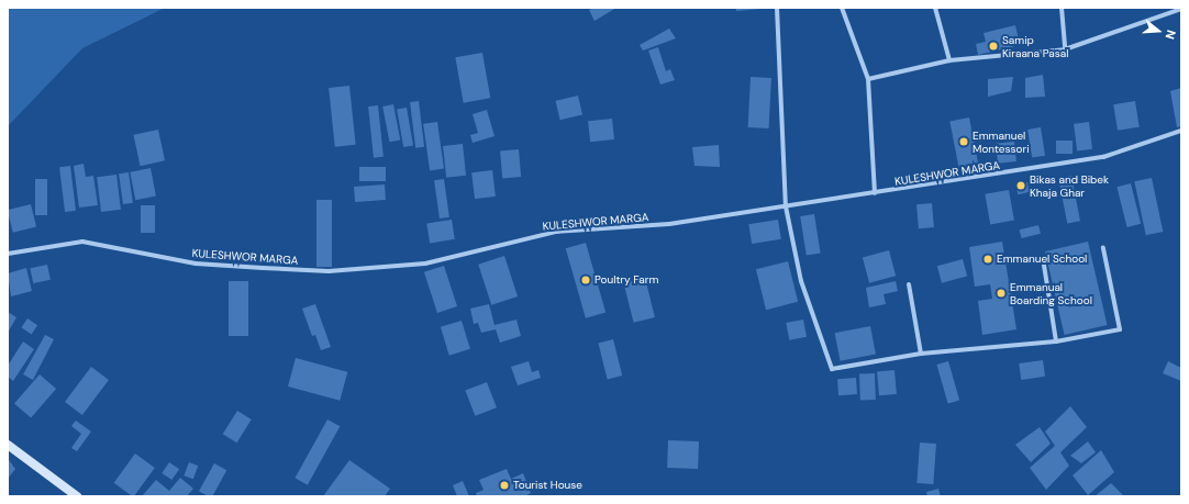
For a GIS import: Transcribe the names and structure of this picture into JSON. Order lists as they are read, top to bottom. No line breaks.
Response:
{"streets":{"street":["KULESHWOR MARGA"]},"places":["Samip Kiraana Pasal","Emmanuel Montessori","Bikas and Bibek Khaja Ghar","Emmanuel School","Poultry Farm","Emmanual Boarding School","Tourist House"],"north":"right"}
